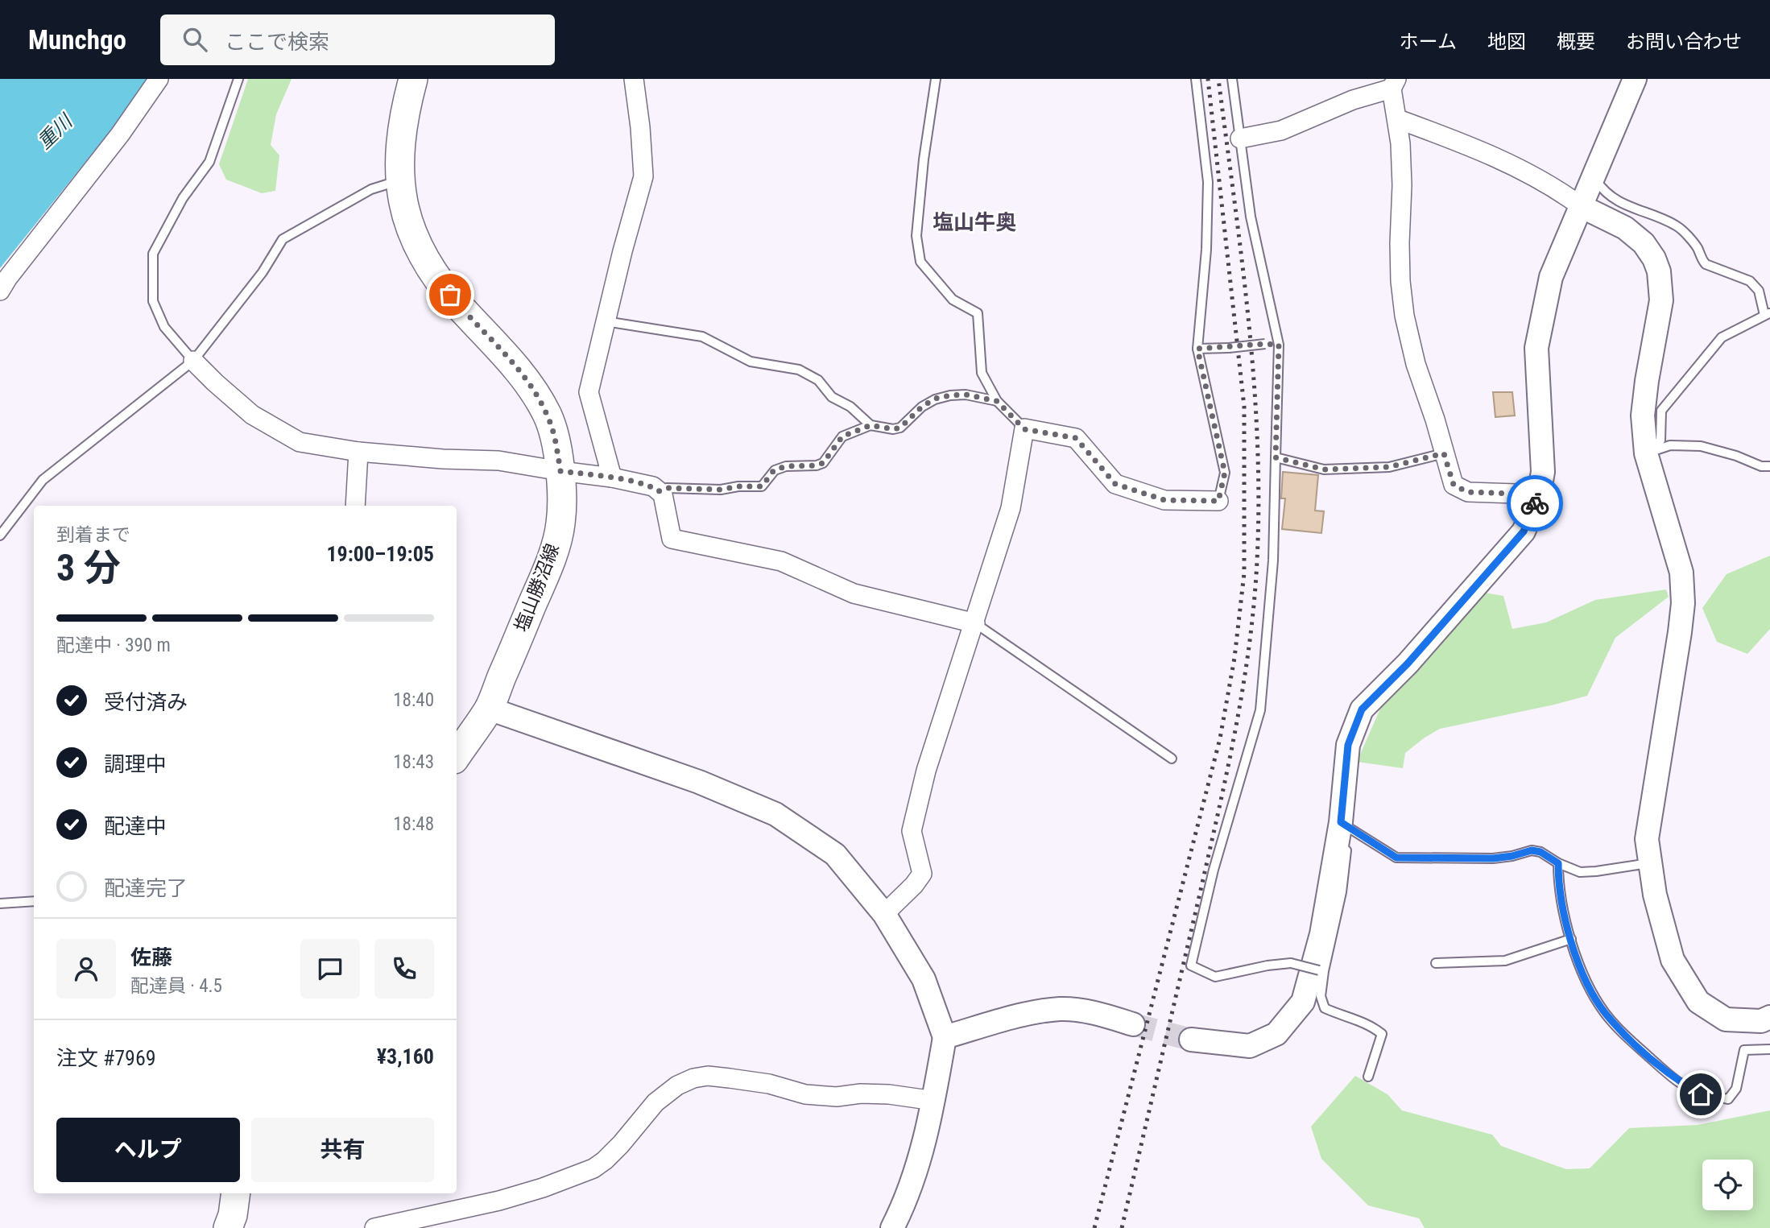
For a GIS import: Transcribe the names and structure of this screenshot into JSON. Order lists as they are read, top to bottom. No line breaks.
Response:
{"streets":{"main road":["塩山勝沼線"]},"districts":["塩山牛奥"],"water":["重川"],"page":{"header":"Munchgo","search":"ここで検索","nav":["ホーム","地図","概要","お問い合わせ"],"heading":["3 分","到着まで","19:00–19:05"],"panel":["佐藤","配達員 · 4.5","注文 #7969","¥3,160"],"bar":"配達中 · 390 m","list":[["受付済み","18:40"],["調理中","18:43"],["配達中","18:48"],"配達完了"],"buttons":["ヘルプ","共有"]}}
